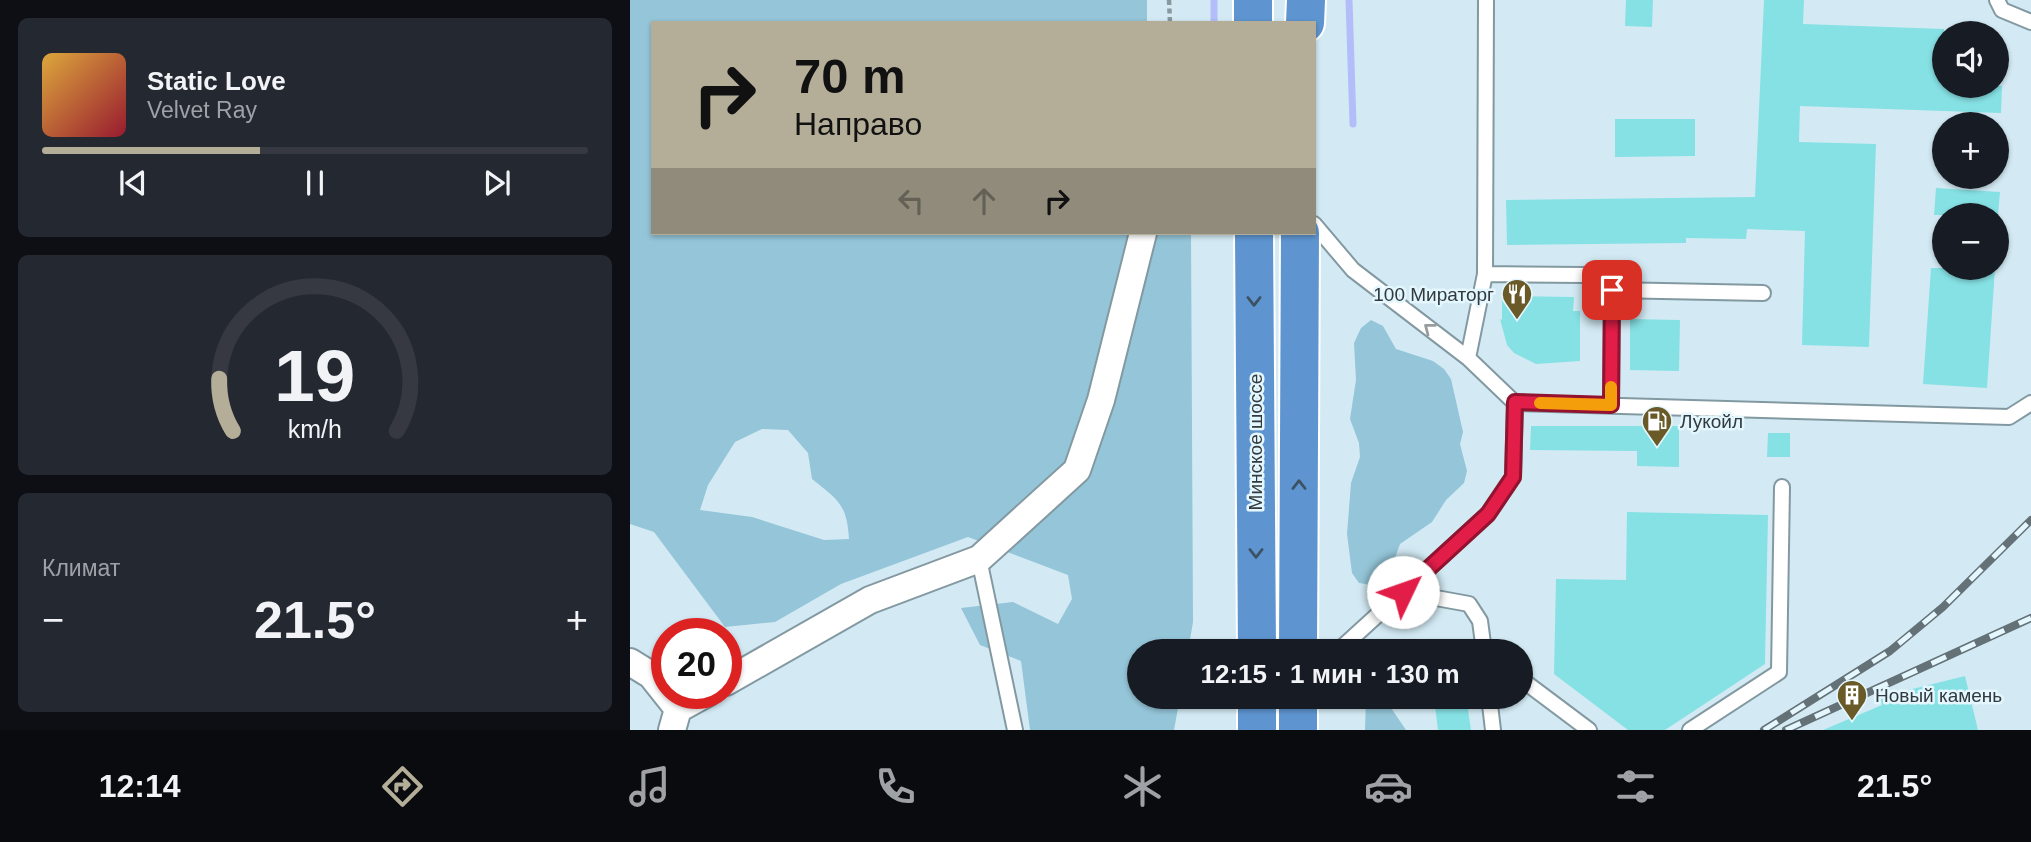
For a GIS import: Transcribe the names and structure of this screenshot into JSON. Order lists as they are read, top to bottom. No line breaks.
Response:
{"streets":{"highway":["Минское шоссе"]},"places":{"restaurant":["100 Мираторг"],"fuel station":["Лукойл"],"building":["Новый камень"]},"page":{"map_buttons":["+","−"],"turn":["70 m","Направо"],"song":["Static Love","Velvet Ray"],"tile":"Климат","heat":["−","21.5°","+"],"limit":"20","trip":"12:15 · 1 мин · 130 m","tabs":["12:14","21.5°"],"gauge":["19","km/h"]}}
